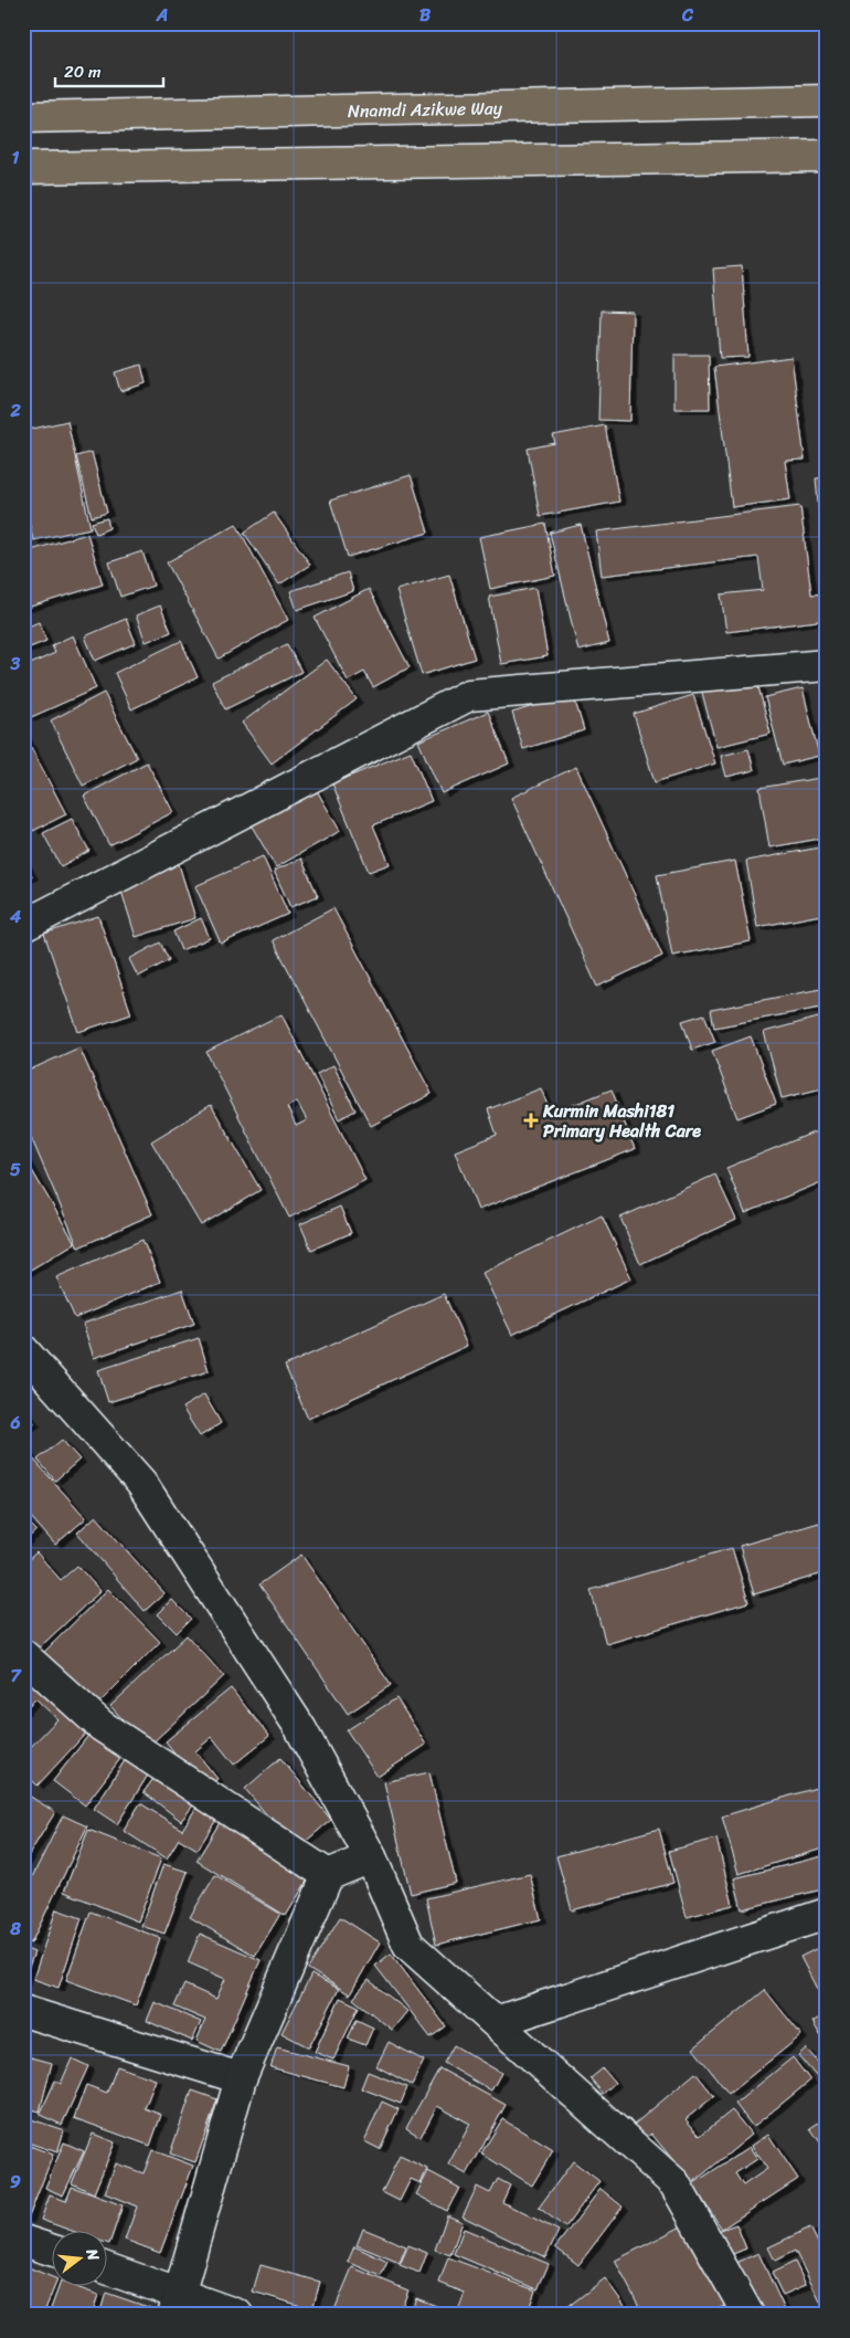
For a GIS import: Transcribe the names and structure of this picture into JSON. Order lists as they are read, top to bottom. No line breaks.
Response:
{"streets":{"highway":["Nnamdi Azikwe Way"]},"places":{"health":["Kurmin Mashi181 Primary Health Care"]},"scale_bar":"20 m","north":"right","grid":{"columns":["A","B","C"],"rows":["1","2","3","4","5","6","7","8","9"]}}
